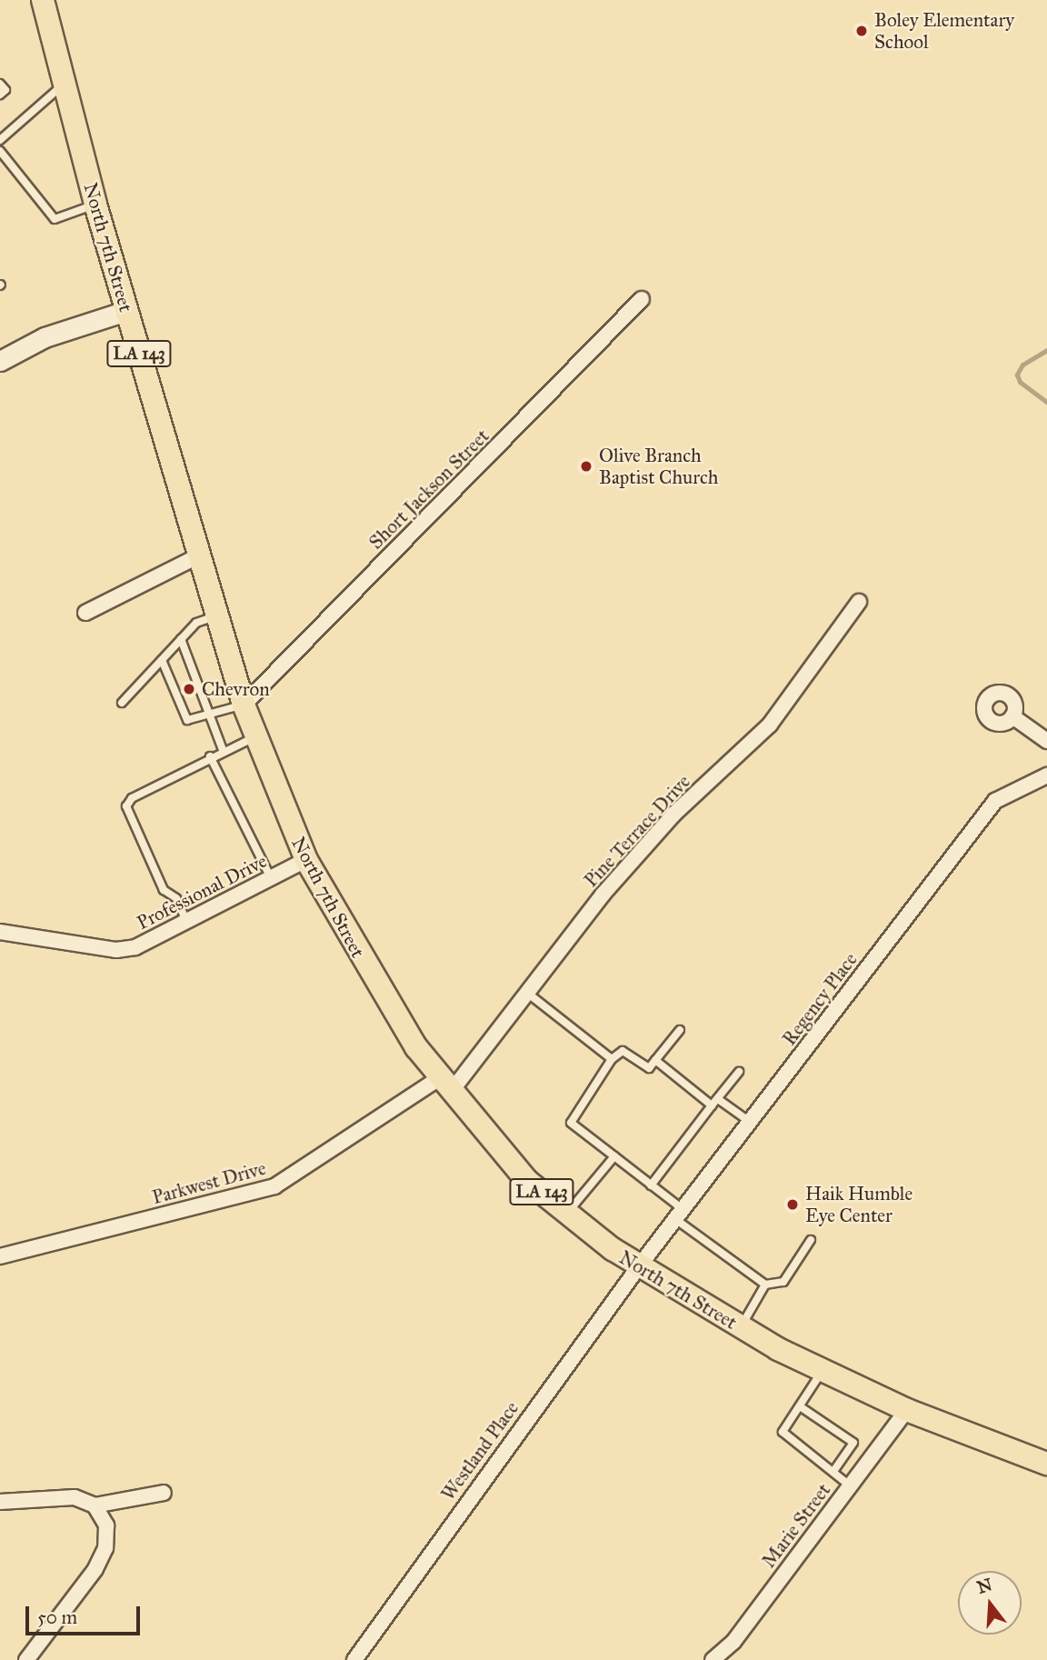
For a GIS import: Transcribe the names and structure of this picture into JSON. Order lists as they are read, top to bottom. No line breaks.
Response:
{"streets":{"main road":["North 7th Street","LA 143"],"street":["Short Jackson Street","Pine Terrace Drive","Professional Drive","Regency Place","Parkwest Drive","Westland Place","Marie Street"]},"crossings":[["North 7th Street","Short Jackson Street"],["North 7th Street","Pine Terrace Drive"],["North 7th Street","Professional Drive"],["North 7th Street","Regency Place"],["North 7th Street","Parkwest Drive"],["North 7th Street","Westland Place"],["North 7th Street","Marie Street"],["Pine Terrace Drive","Parkwest Drive"],["Regency Place","Westland Place"]],"places":["Boley Elementary School","Olive Branch Baptist Church","Chevron","Haik Humble Eye Center"],"scale_bar":"50 m","north":"top"}
